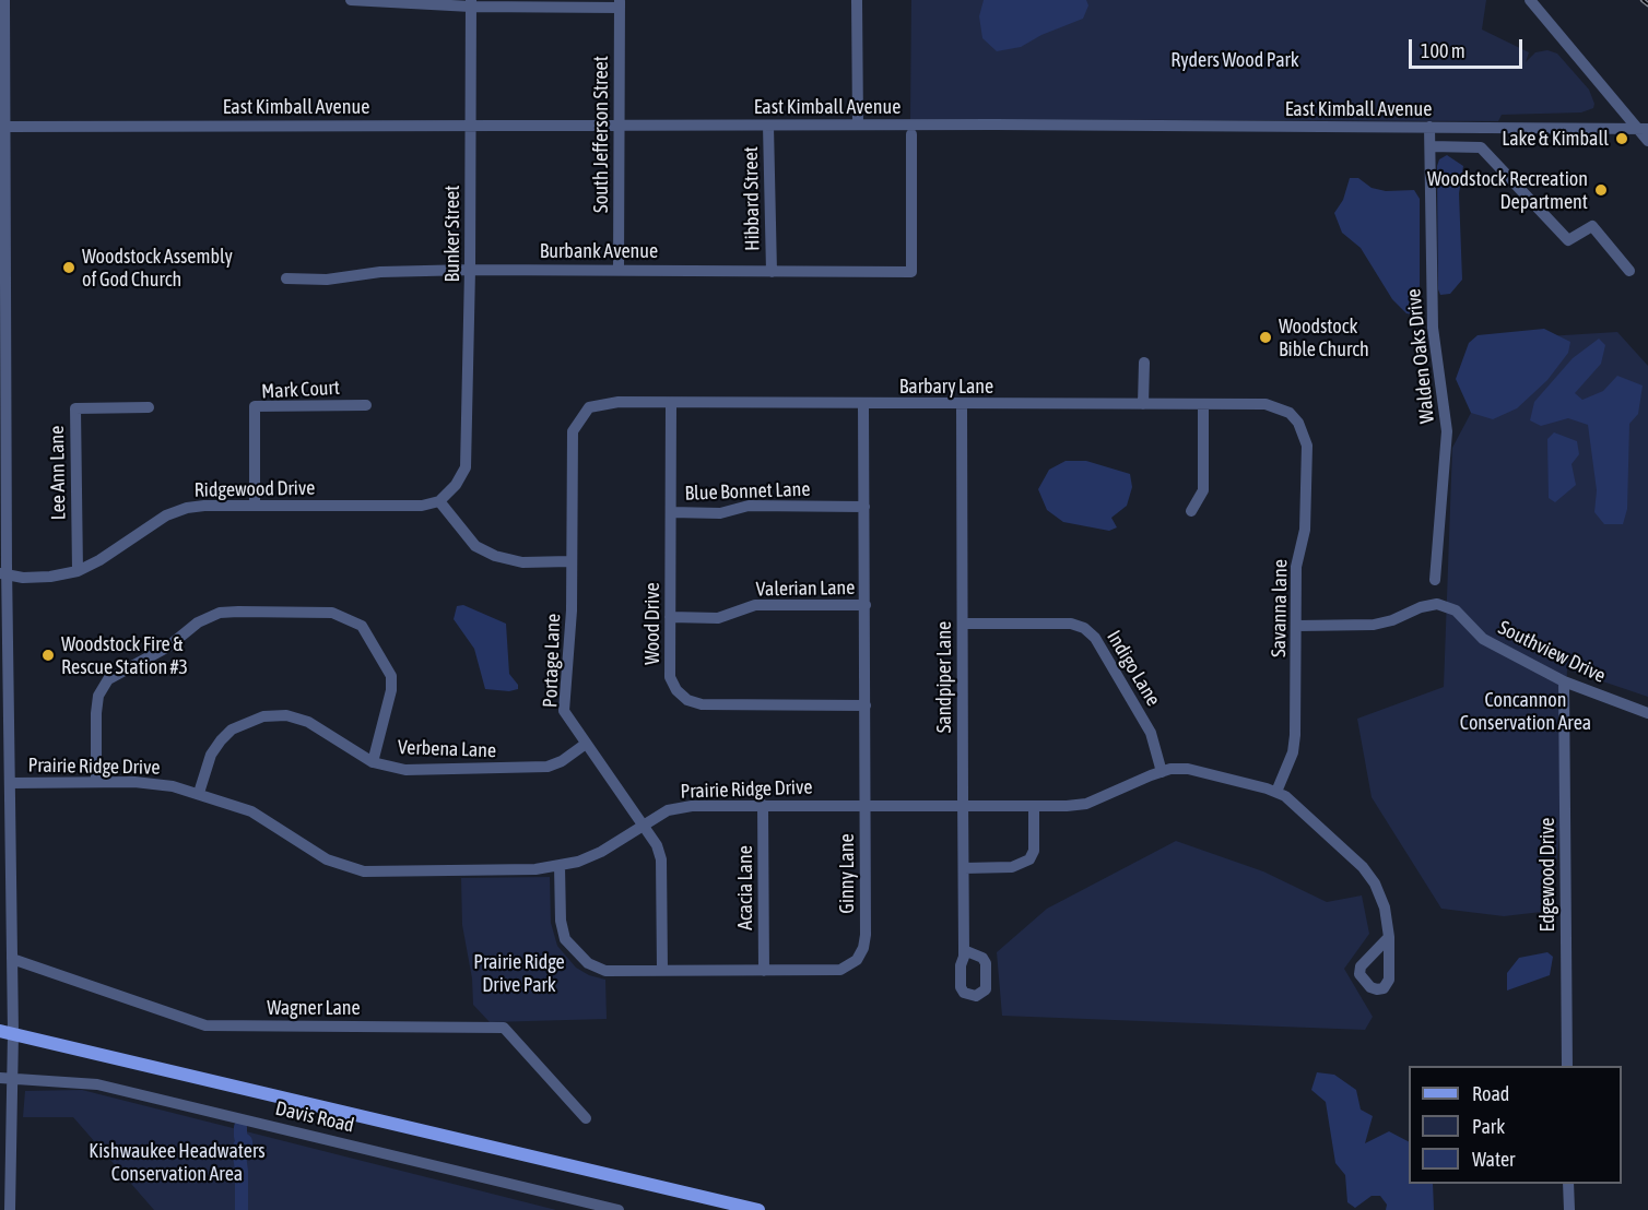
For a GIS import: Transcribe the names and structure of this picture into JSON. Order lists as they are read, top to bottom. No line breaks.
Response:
{"streets":{"street":["East Kimball Avenue","South Jefferson Street","Hibbard Street","Bunker Street","Burbank Avenue","Walden Oaks Drive","Barbary Lane","Mark Court","Lee Ann Lane","Ridgewood Drive","Blue Bonnet Lane","Valerian Lane","Savanna lane","Wood Drive","Southview Drive","Portage Lane","Indigo Lane","Sandpiper Lane","Verbena Lane","Prairie Ridge Drive","Ginny Lane","Edgewood Drive","Acacia Lane","Wagner Lane","Davis Road"]},"crossings":[["East Kimball Avenue","South Jefferson Street"],["East Kimball Avenue","Hibbard Street"],["East Kimball Avenue","Bunker Street"],["East Kimball Avenue","Walden Oaks Drive"],["South Jefferson Street","Burbank Avenue"],["Hibbard Street","Burbank Avenue"],["Bunker Street","Burbank Avenue"],["Bunker Street","Ridgewood Drive"],["Walden Oaks Drive","Southview Drive"],["Barbary Lane","Savanna lane"],["Barbary Lane","Wood Drive"],["Barbary Lane","Portage Lane"],["Barbary Lane","Sandpiper Lane"],["Barbary Lane","Ginny Lane"],["Mark Court","Ridgewood Drive"],["Lee Ann Lane","Ridgewood Drive"],["Blue Bonnet Lane","Wood Drive"],["Blue Bonnet Lane","Ginny Lane"],["Valerian Lane","Wood Drive"],["Valerian Lane","Ginny Lane"],["Savanna lane","Prairie Ridge Drive"],["Wood Drive","Ginny Lane"],["Southview Drive","Edgewood Drive"],["Portage Lane","Verbena Lane"],["Portage Lane","Prairie Ridge Drive"],["Portage Lane","Ginny Lane"],["Indigo Lane","Sandpiper Lane"],["Indigo Lane","Prairie Ridge Drive"],["Sandpiper Lane","Prairie Ridge Drive"],["Verbena Lane","Prairie Ridge Drive"],["Prairie Ridge Drive","Ginny Lane"],["Prairie Ridge Drive","Acacia Lane"],["Ginny Lane","Acacia Lane"]],"parks":["Ryders Wood Park","Concannon Conservation Area","Prairie Ridge Drive Park","Kishwaukee Headwaters Conservation Area"],"places":["Lake & Kimball","Woodstock Recreation Department","Woodstock Assembly of God Church","Woodstock Bible Church","Woodstock Fire & Rescue Station #3"],"legend":["Road","Park","Water"],"scale_bar":"100 m"}
